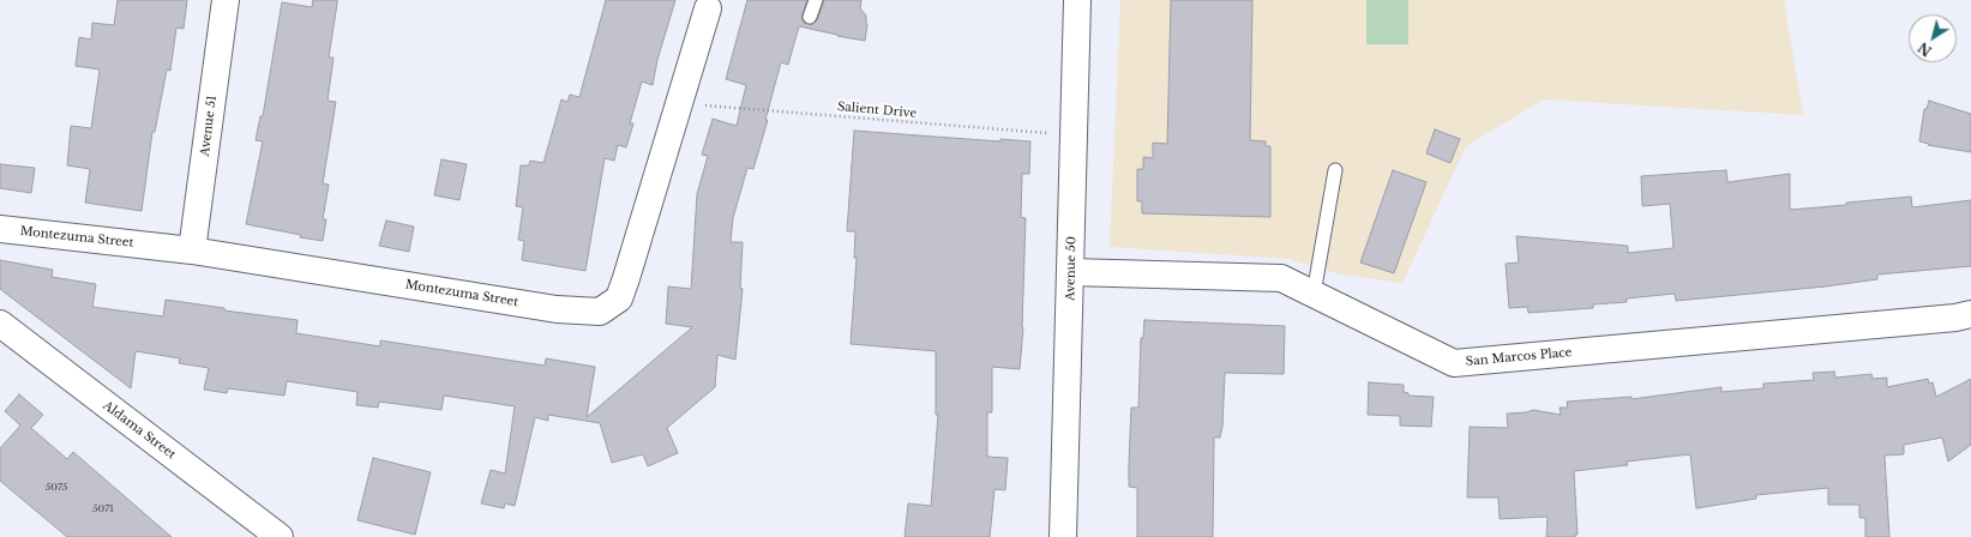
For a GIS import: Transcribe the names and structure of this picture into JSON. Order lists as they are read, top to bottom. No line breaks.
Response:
{"streets":{"street":["Avenue 51","Montezuma Street","Avenue 50","San Marcos Place","Aldama Street"],"path":["Salient Drive"]},"crossings":[["Salient Drive","Montezuma Street"],["Salient Drive","Avenue 50"],["Avenue 51","Montezuma Street"],["Avenue 50","San Marcos Place"]],"house_numbers":["5075","5071"],"north":"bottom left"}
